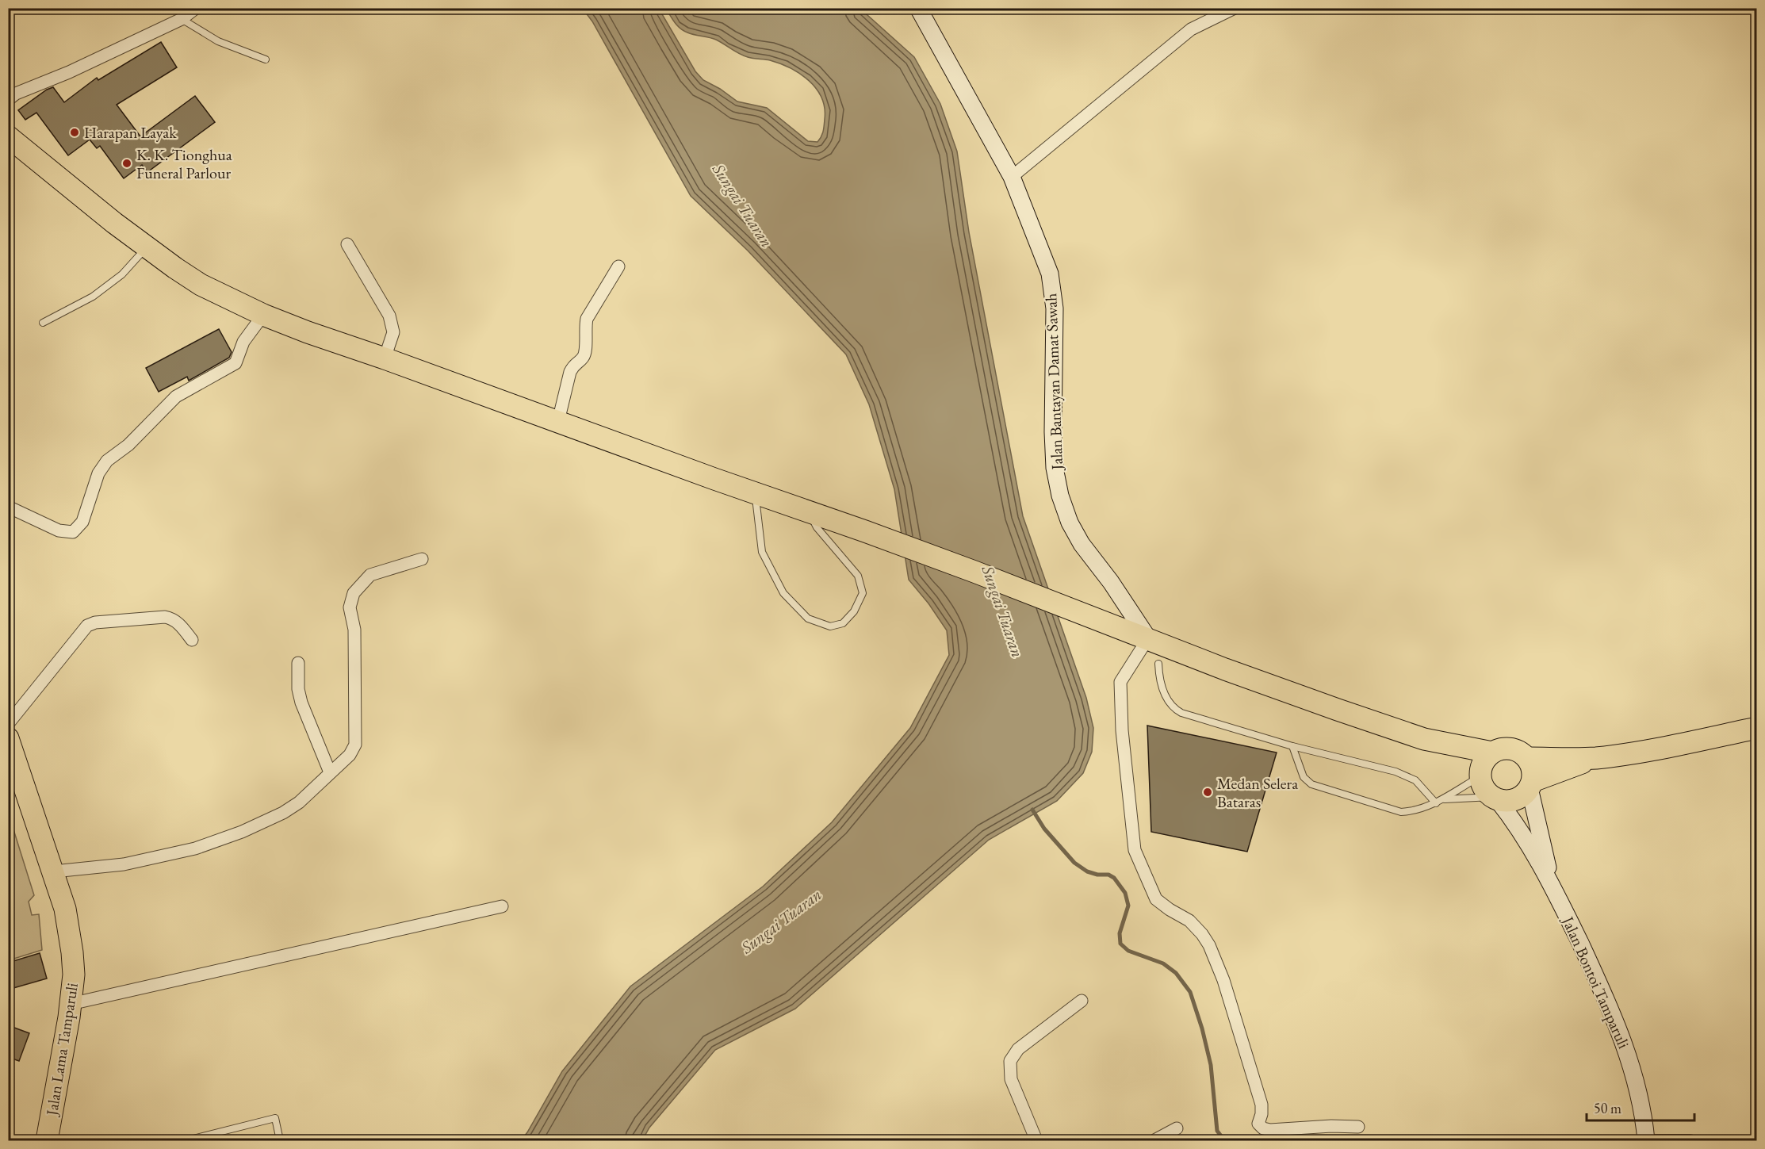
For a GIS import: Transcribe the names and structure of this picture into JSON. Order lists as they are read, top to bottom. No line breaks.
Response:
{"streets":{"highway":["Jalan Lama Tamparuli"],"street":["Jalan Bantayan Damat Sawah","Jalan Bontoi Tamparuli"]},"water":["Sungai Tuaran"],"places":["Harapan Layak","K. K. Tionghua Funeral Parlour","Medan Selera Bataras"],"scale_bar":"50 m"}
